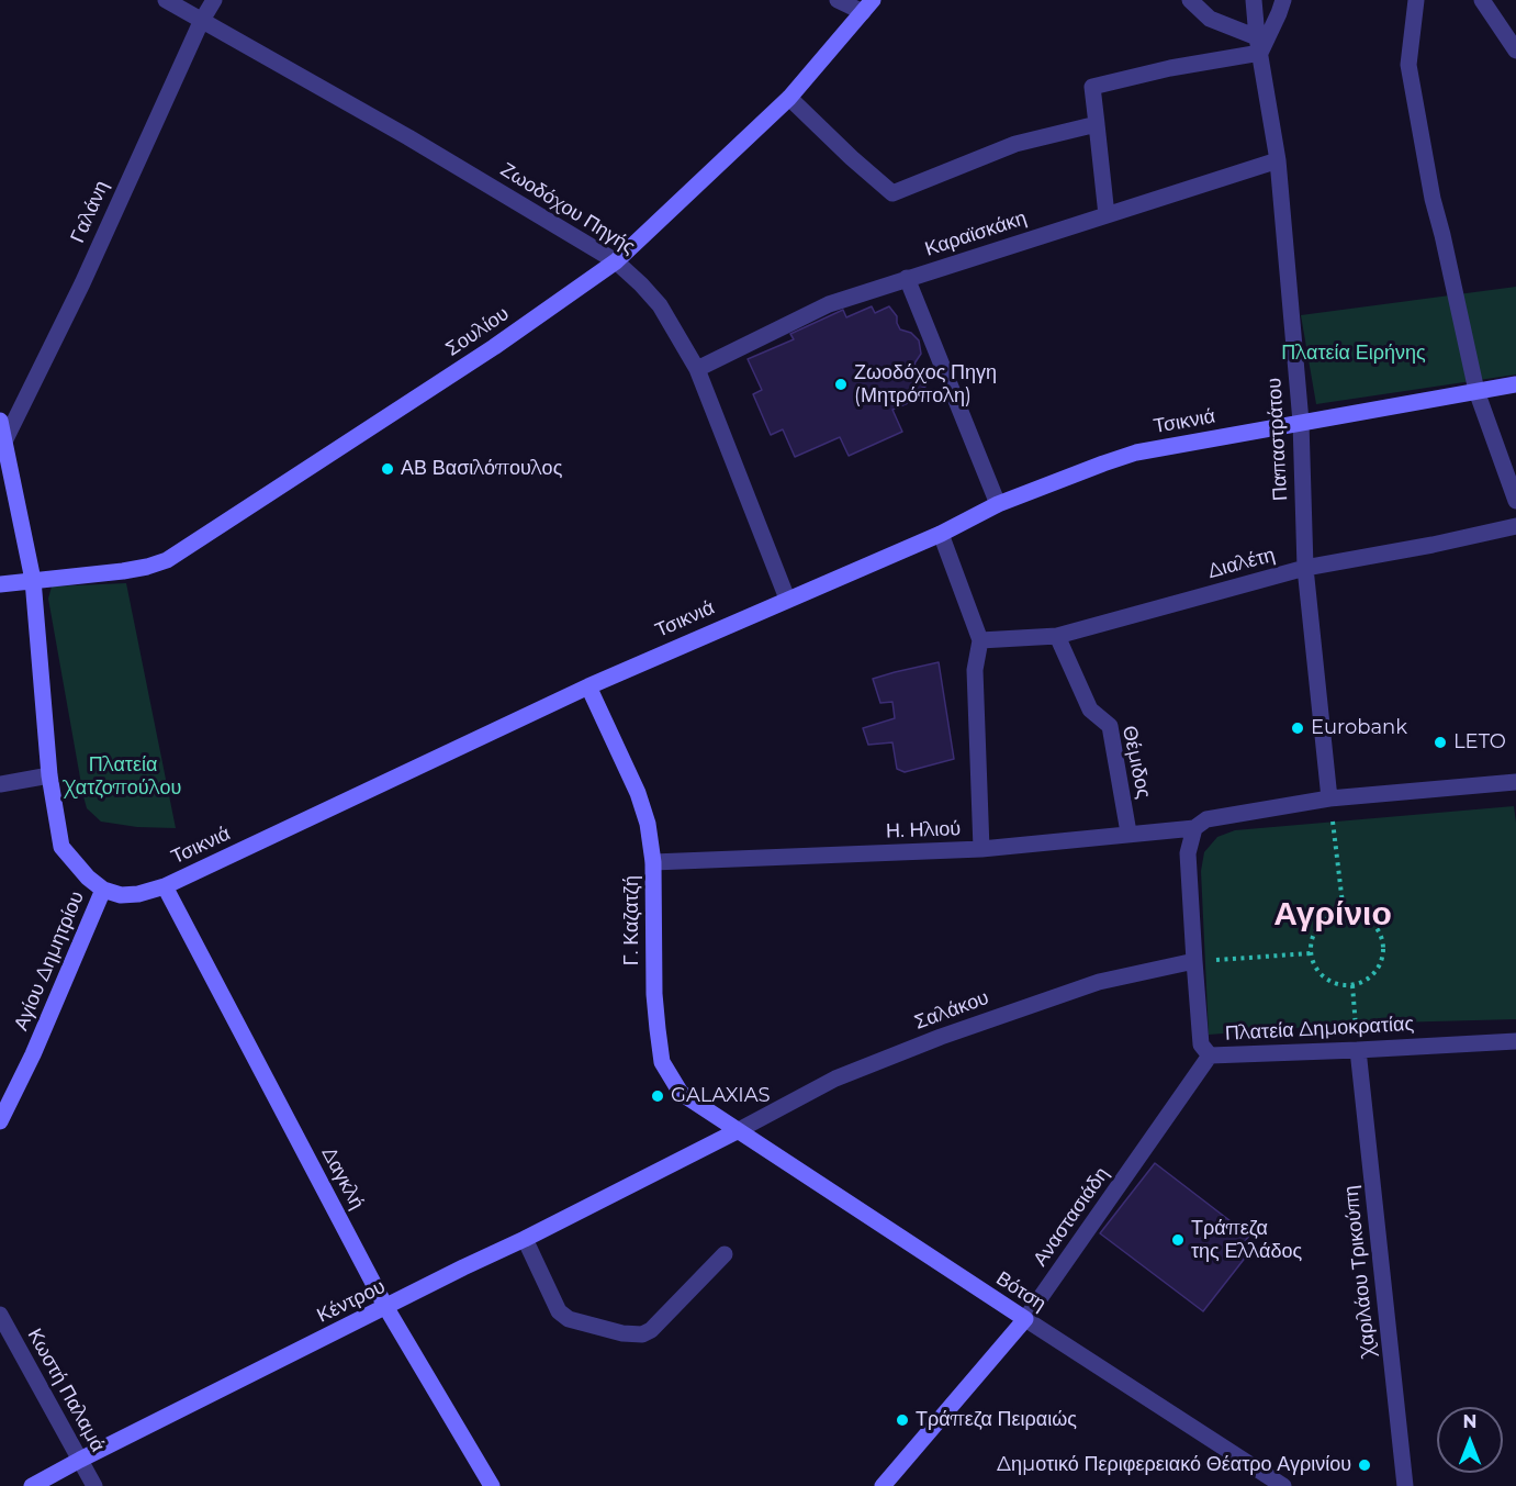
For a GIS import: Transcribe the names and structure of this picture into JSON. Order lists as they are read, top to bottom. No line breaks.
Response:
{"streets":{"street":["Ζωοδόχου Πηγής","Γαλάνη","Καραϊσκάκη","Σουλίου","Τσικνιά","Παπαστράτου","Διαλέτη","Θέμιδος","Η. Ηλιού","Γ. Καζατζή","Αγίου Δημητρίου","Σαλάκου","Πλατεία Δημοκρατίας","Δαγκλή","Αναστασιάδη","Χαριλάου Τρικούπη","Βότση","Κέντρου","Κωστή Παλαμά"]},"crossings":[["Ζωοδόχου Πηγής","Γαλάνη"],["Ζωοδόχου Πηγής","Καραϊσκάκη"],["Ζωοδόχου Πηγής","Σουλίου"],["Ζωοδόχου Πηγής","Τσικνιά"],["Καραϊσκάκη","Παπαστράτου"],["Τσικνιά","Παπαστράτου"],["Τσικνιά","Γ. Καζατζή"],["Τσικνιά","Αγίου Δημητρίου"],["Τσικνιά","Δαγκλή"],["Παπαστράτου","Διαλέτη"],["Διαλέτη","Θέμιδος"],["Θέμιδος","Η. Ηλιού"],["Η. Ηλιού","Γ. Καζατζή"],["Η. Ηλιού","Πλατεία Δημοκρατίας"],["Γ. Καζατζή","Σαλάκου"],["Γ. Καζατζή","Βότση"],["Γ. Καζατζή","Κέντρου"],["Σαλάκου","Πλατεία Δημοκρατίας"],["Σαλάκου","Βότση"],["Σαλάκου","Κέντρου"],["Πλατεία Δημοκρατίας","Αναστασιάδη"],["Πλατεία Δημοκρατίας","Χαριλάου Τρικούπη"],["Δαγκλή","Κέντρου"],["Αναστασιάδη","Βότση"],["Βότση","Κέντρου"],["Κέντρου","Κωστή Παλαμά"]],"districts":["Αγρίνιο"],"parks":["Πλατεία Ειρήνης","Πλατεία Χατζοπούλου"],"places":["Ζωοδόχος Πηγη (Μητρόπολη)","ΑΒ Βασιλόπουλος","Eurobank","LETO","GALAXIAS","Τράπεζα της Ελλάδος","Τράπεζα Πειραιώς","Δημοτικό Περιφερειακό Θέατρο Αγρινίου"],"north":"top"}
